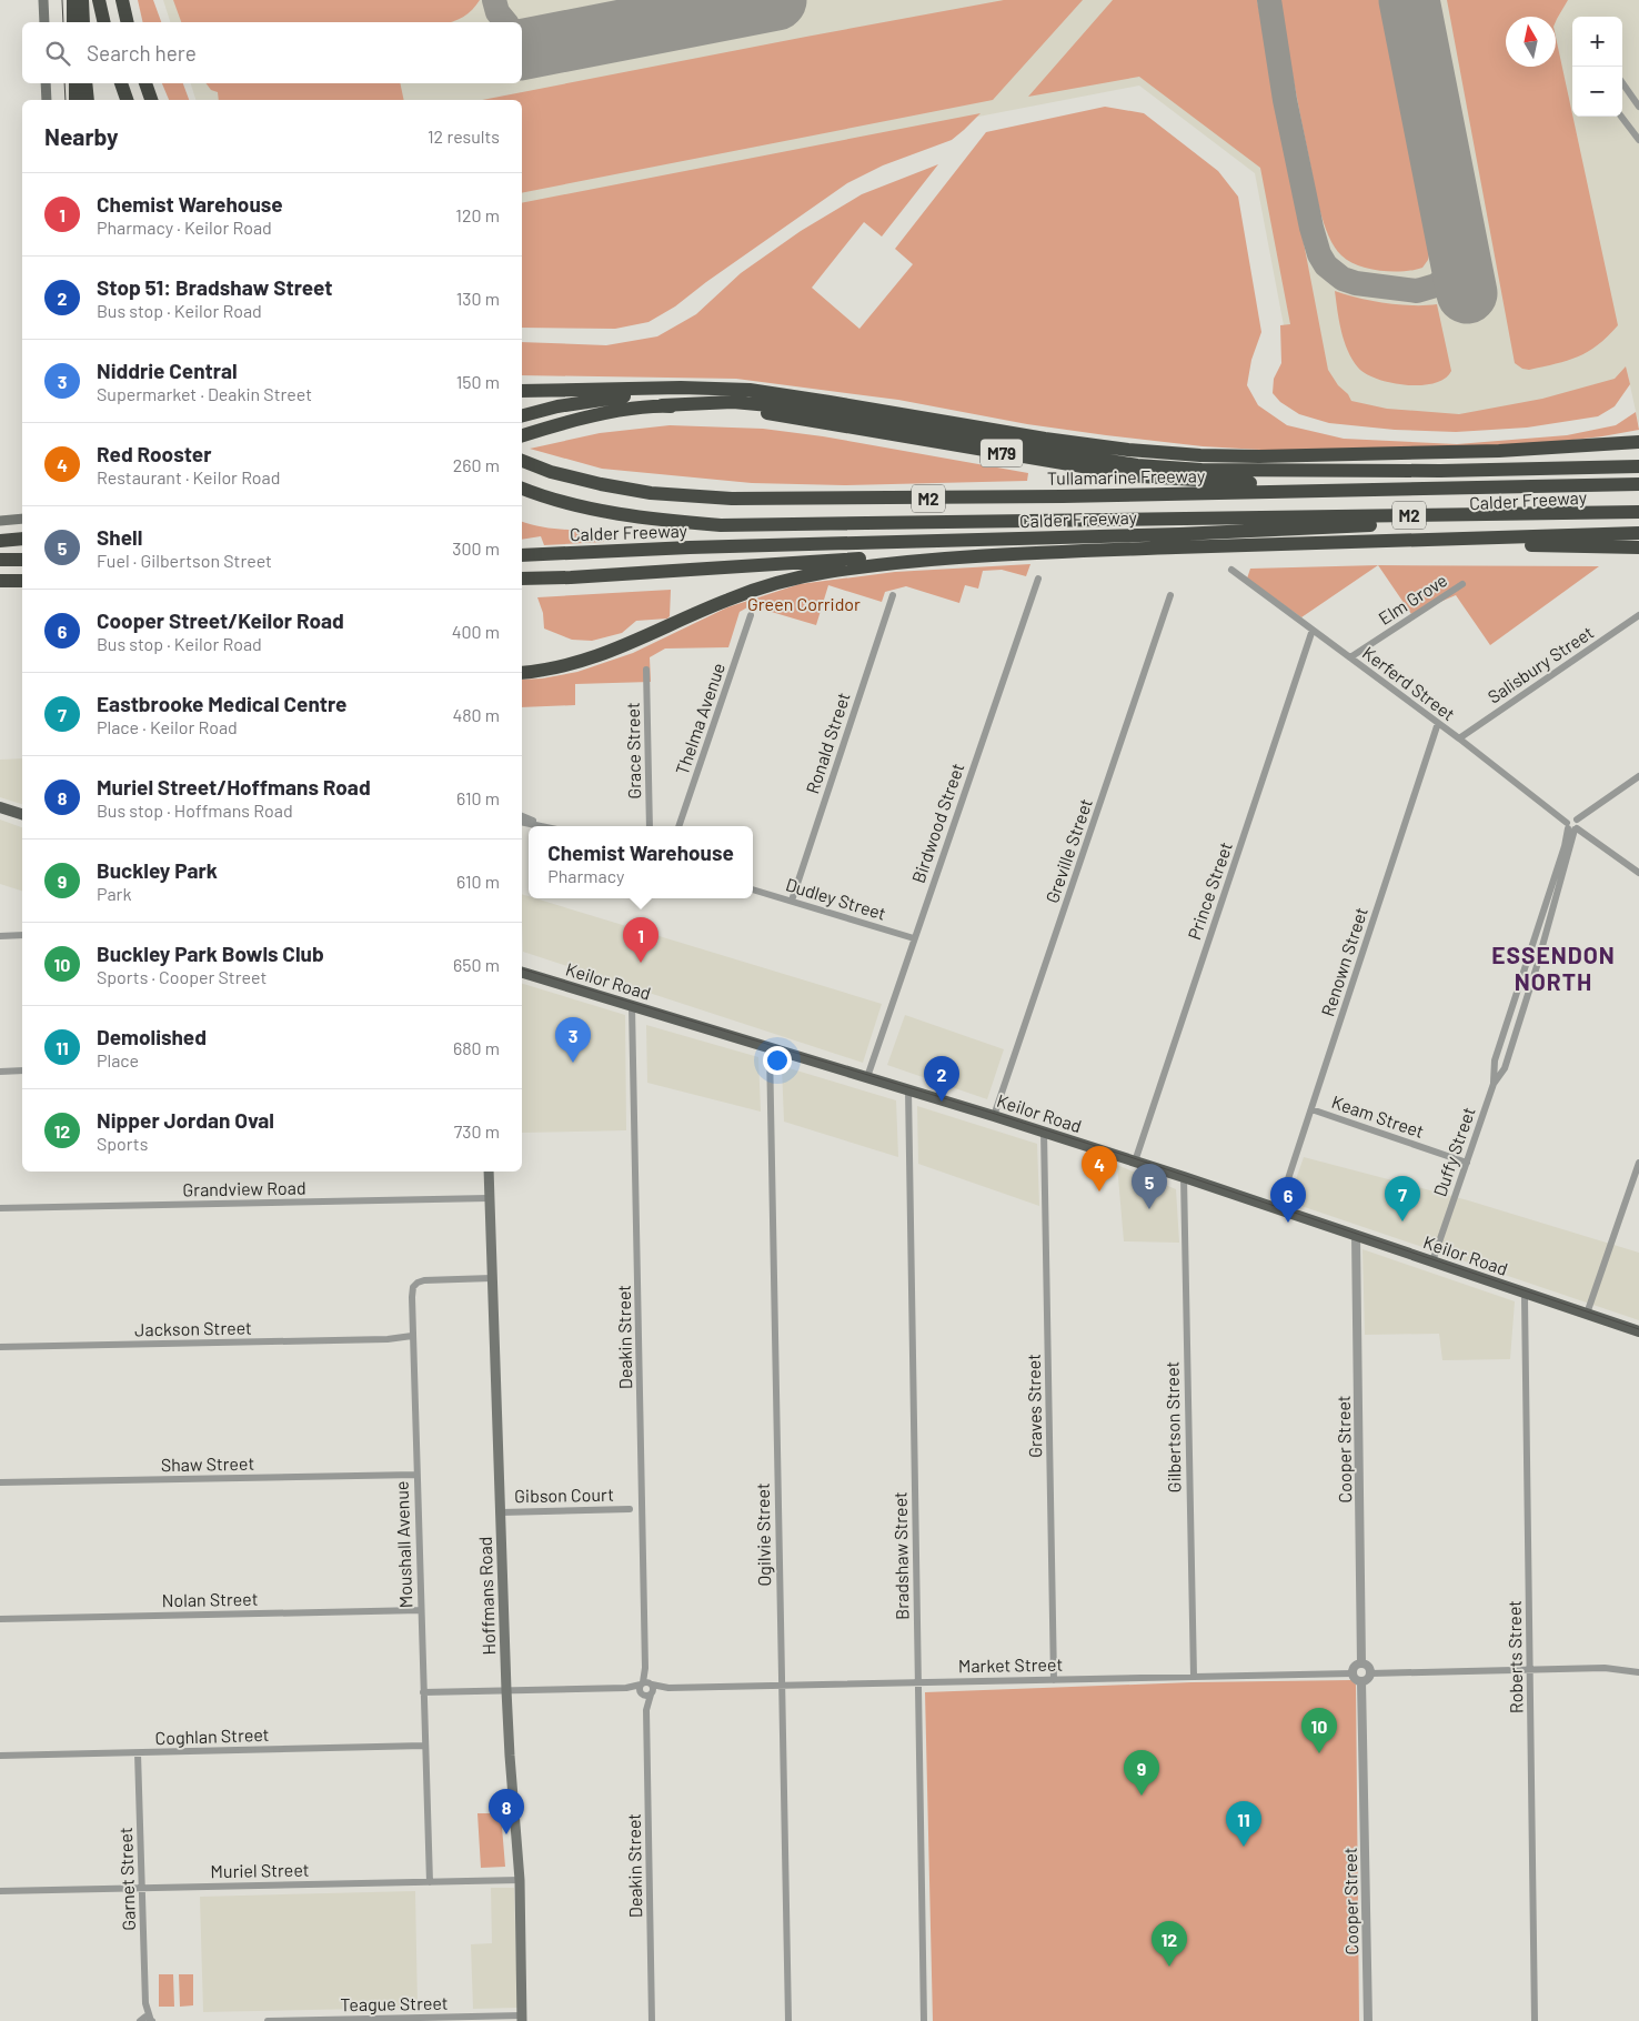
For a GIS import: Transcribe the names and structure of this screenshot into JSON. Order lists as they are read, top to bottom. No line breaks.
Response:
{"streets":{"highway":["M79","Tullamarine Freeway","M2","Calder Freeway"],"main road":["Keilor Road","Hoffmans Road"],"street":["Elm Grove","Salisbury Street","Kerferd Street","Thelma Avenue","Ronald Street","Grace Street","Birdwood Street","Greville Street","Prince Street","Dudley Street","Renown Street","Keam Street","Duffy Street","Grandview Road","Jackson Street","Deakin Street","Graves Street","Gilbertson Street","Cooper Street","Shaw Street","Gibson Court","Ogilvie Street","Moushall Avenue","Bradshaw Street","Nolan Street","Roberts Street","Market Street","Coghlan Street","Muriel Street","Garnet Street","Teague Street"]},"crossings":[["M79","Tullamarine Freeway"],["M2","Calder Freeway"],["Elm Grove","Kerferd Street"],["Salisbury Street","Kerferd Street"],["Kerferd Street","Prince Street"],["Kerferd Street","Renown Street"],["Kerferd Street","Duffy Street"],["Ronald Street","Dudley Street"],["Birdwood Street","Dudley Street"],["Birdwood Street","Keilor Road"],["Greville Street","Keilor Road"],["Prince Street","Keilor Road"],["Renown Street","Keilor Road"],["Renown Street","Keam Street"],["Keilor Road","Duffy Street"],["Keilor Road","Deakin Street"],["Keilor Road","Graves Street"],["Keilor Road","Gilbertson Street"],["Keilor Road","Cooper Street"],["Keilor Road","Ogilvie Street"],["Keilor Road","Bradshaw Street"],["Keilor Road","Roberts Street"],["Keam Street","Duffy Street"],["Grandview Road","Hoffmans Road"],["Jackson Street","Moushall Avenue"],["Deakin Street","Market Street"],["Graves Street","Market Street"],["Gilbertson Street","Market Street"],["Cooper Street","Market Street"],["Shaw Street","Moushall Avenue"],["Gibson Court","Hoffmans Road"],["Ogilvie Street","Market Street"],["Moushall Avenue","Hoffmans Road"],["Moushall Avenue","Nolan Street"],["Moushall Avenue","Market Street"],["Moushall Avenue","Coghlan Street"],["Moushall Avenue","Muriel Street"],["Bradshaw Street","Market Street"],["Hoffmans Road","Market Street"],["Hoffmans Road","Muriel Street"],["Hoffmans Road","Teague Street"],["Coghlan Street","Garnet Street"],["Muriel Street","Garnet Street"]],"districts":["ESSENDON NORTH"],"parks":["Green Corridor"],"north":"top","page":{"map_buttons":["+","−"],"search":"Search here","heading":["Nearby","12 results"],"list":[{"mark":"1","name":"Chemist Warehouse","note":"Pharmacy · Keilor Road","value":"120 m"},{"mark":"2","name":"Stop 51: Bradshaw Street","note":"Bus stop · Keilor Road","value":"130 m"},{"mark":"3","name":"Niddrie Central","note":"Supermarket · Deakin Street","value":"150 m"},{"mark":"4","name":"Red Rooster","note":"Restaurant · Keilor Road","value":"260 m"},{"mark":"5","name":"Shell","note":"Fuel · Gilbertson Street","value":"300 m"},{"mark":"6","name":"Cooper Street/Keilor Road","note":"Bus stop · Keilor Road","value":"400 m"},{"mark":"7","name":"Eastbrooke Medical Centre","note":"Place · Keilor Road","value":"480 m"},{"mark":"8","name":"Muriel Street/Hoffmans Road","note":"Bus stop · Hoffmans Road","value":"610 m"},{"mark":"9","name":"Buckley Park","note":"Park","value":"610 m"},{"mark":"10","name":"Buckley Park Bowls Club","note":"Sports · Cooper Street","value":"650 m"},{"mark":"11","name":"Demolished","note":"Place","value":"680 m"},{"mark":"12","name":"Nipper Jordan Oval","note":"Sports","value":"730 m"}],"popup":["Chemist Warehouse","Pharmacy"],"pins":["1","3","2","4","5","7","6","10","9","8","11","12"]}}
